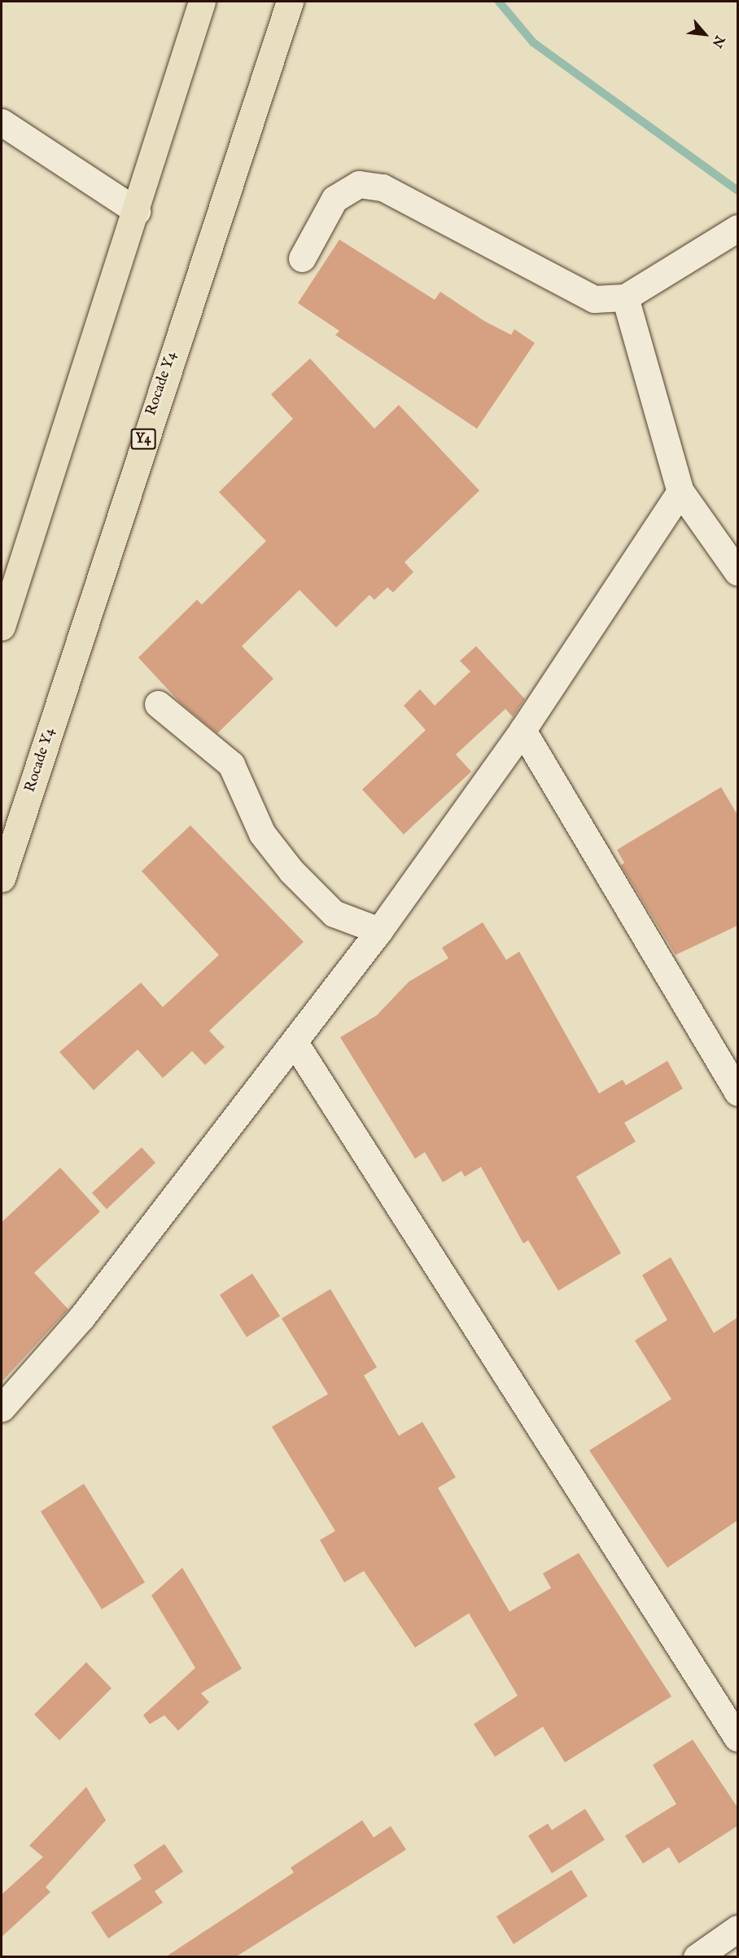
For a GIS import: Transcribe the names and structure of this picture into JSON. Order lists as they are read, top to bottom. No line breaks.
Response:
{"streets":{"highway":["Rocade Y4","Y4"]},"north":"bottom right"}
